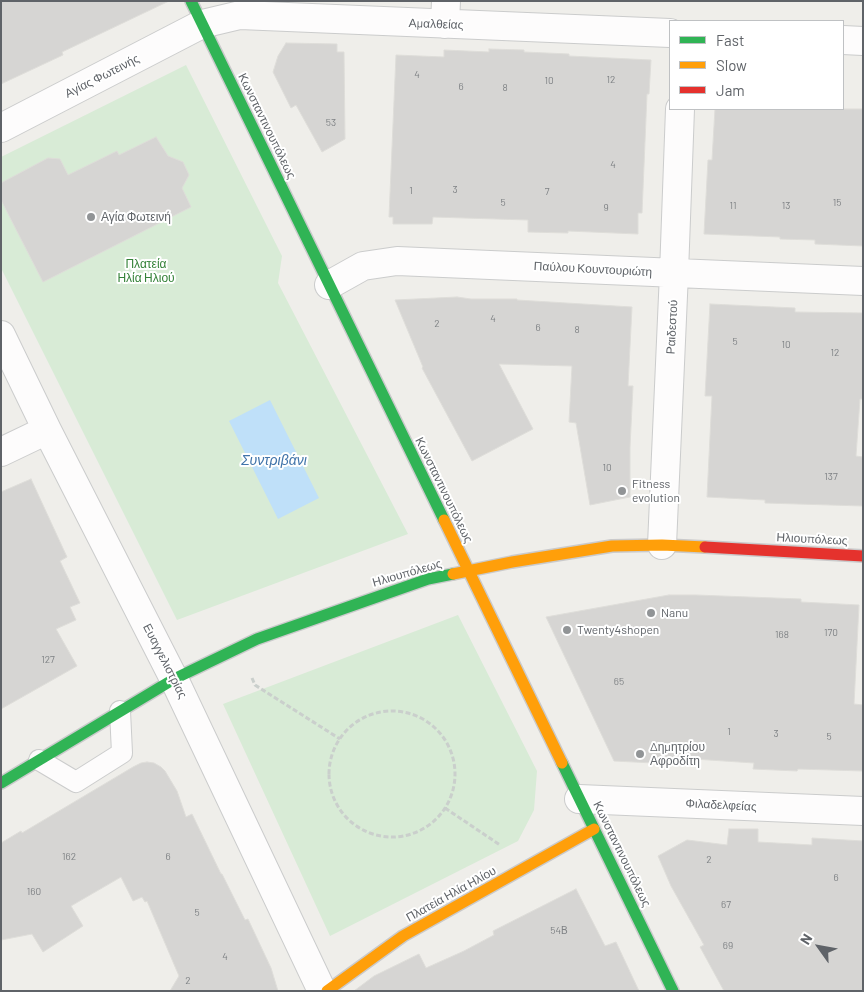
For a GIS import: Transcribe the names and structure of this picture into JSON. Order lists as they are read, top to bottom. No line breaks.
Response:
{"streets":{"main road":["Κωνσταντινουπόλεως","Ηλιουπόλεως","Πλατεία Ηλία Ηλίου"],"street":["Αμαλθείας","Αγίας Φωτεινής","Παύλου Κουντουριώτη","Ραιδεστού","Ευαγγελιστρίας","Φιλαδελφείας"]},"crossings":[["Αμαλθείας","Αγίας Φωτεινής"],["Αμαλθείας","Κωνσταντινουπόλεως"],["Αγίας Φωτεινής","Κωνσταντινουπόλεως"],["Κωνσταντινουπόλεως","Παύλου Κουντουριώτη"],["Κωνσταντινουπόλεως","Ηλιουπόλεως"],["Κωνσταντινουπόλεως","Φιλαδελφείας"],["Κωνσταντινουπόλεως","Πλατεία Ηλία Ηλίου"],["Παύλου Κουντουριώτη","Ραιδεστού"],["Ραιδεστού","Ηλιουπόλεως"],["Ηλιουπόλεως","Ευαγγελιστρίας"]],"water":["Συντριβάνι"],"parks":["Πλατεία Ηλία Ηλιού"],"places":["Αγία Φωτεινή","Fitness evolution","Nanu","Twenty4shopen","Δημητρίου Αφροδίτη"],"house_numbers":["4","12","10","6","8","53","4","3","1","7","5","15","11","13","9","4","2","6","8","5","10","12","10","137","170","168","127","65","1","3","5","162","6","2","6","160","67","5","54Β","69","4","2"],"legend":["Fast","Slow","Jam"],"north":"top left"}
